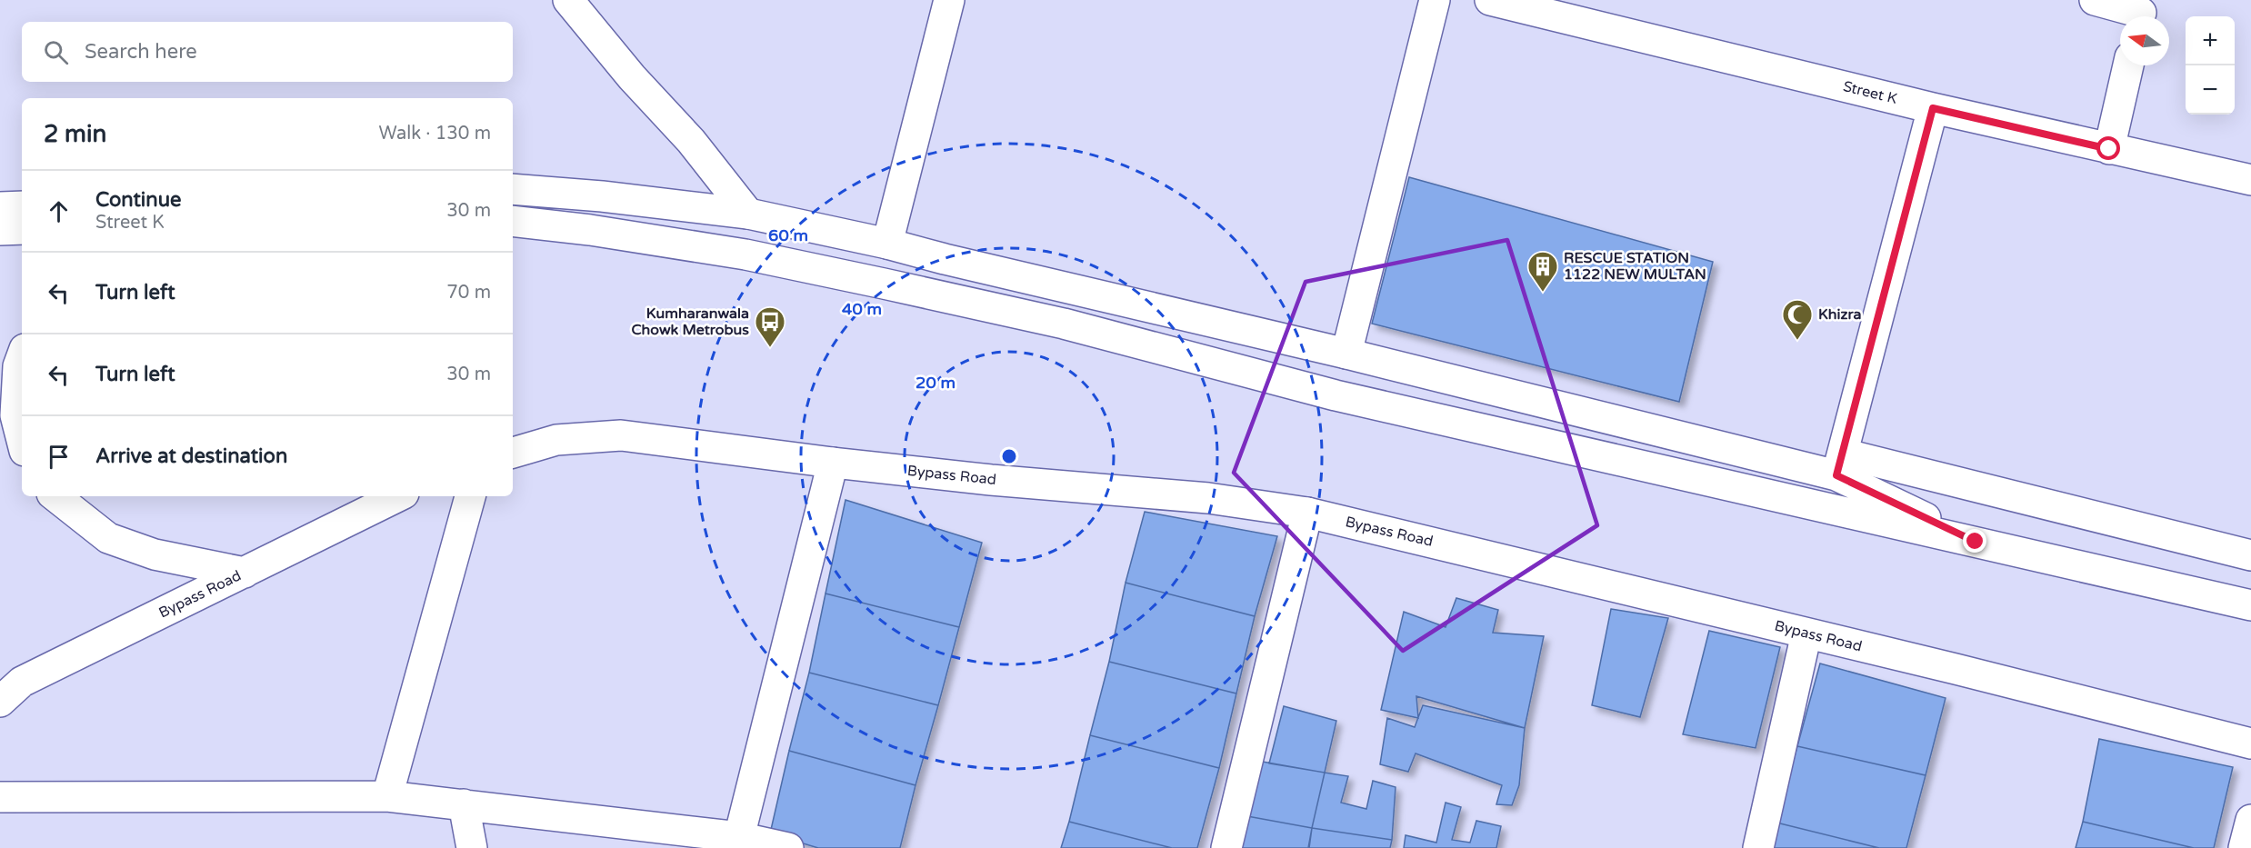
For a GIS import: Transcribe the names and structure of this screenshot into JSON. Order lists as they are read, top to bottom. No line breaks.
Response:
{"streets":{"main road":["Street K","Bypass Road"]},"places":{"building":["RESCUE STATION 1122 NEW MULTAN"],"mosque":["Khizra"],"bus stop":["Kumharanwala Chowk Metrobus"]},"north":"left","page":{"map_buttons":["+","−"],"search":"Search here","heading":["2 min","Walk · 130 m"],"list":[["Continue","Street K","30 m"],["Turn left","70 m"],["Turn left","30 m"],"Arrive at destination"]},"rings":["60 m","40 m","20 m"]}
